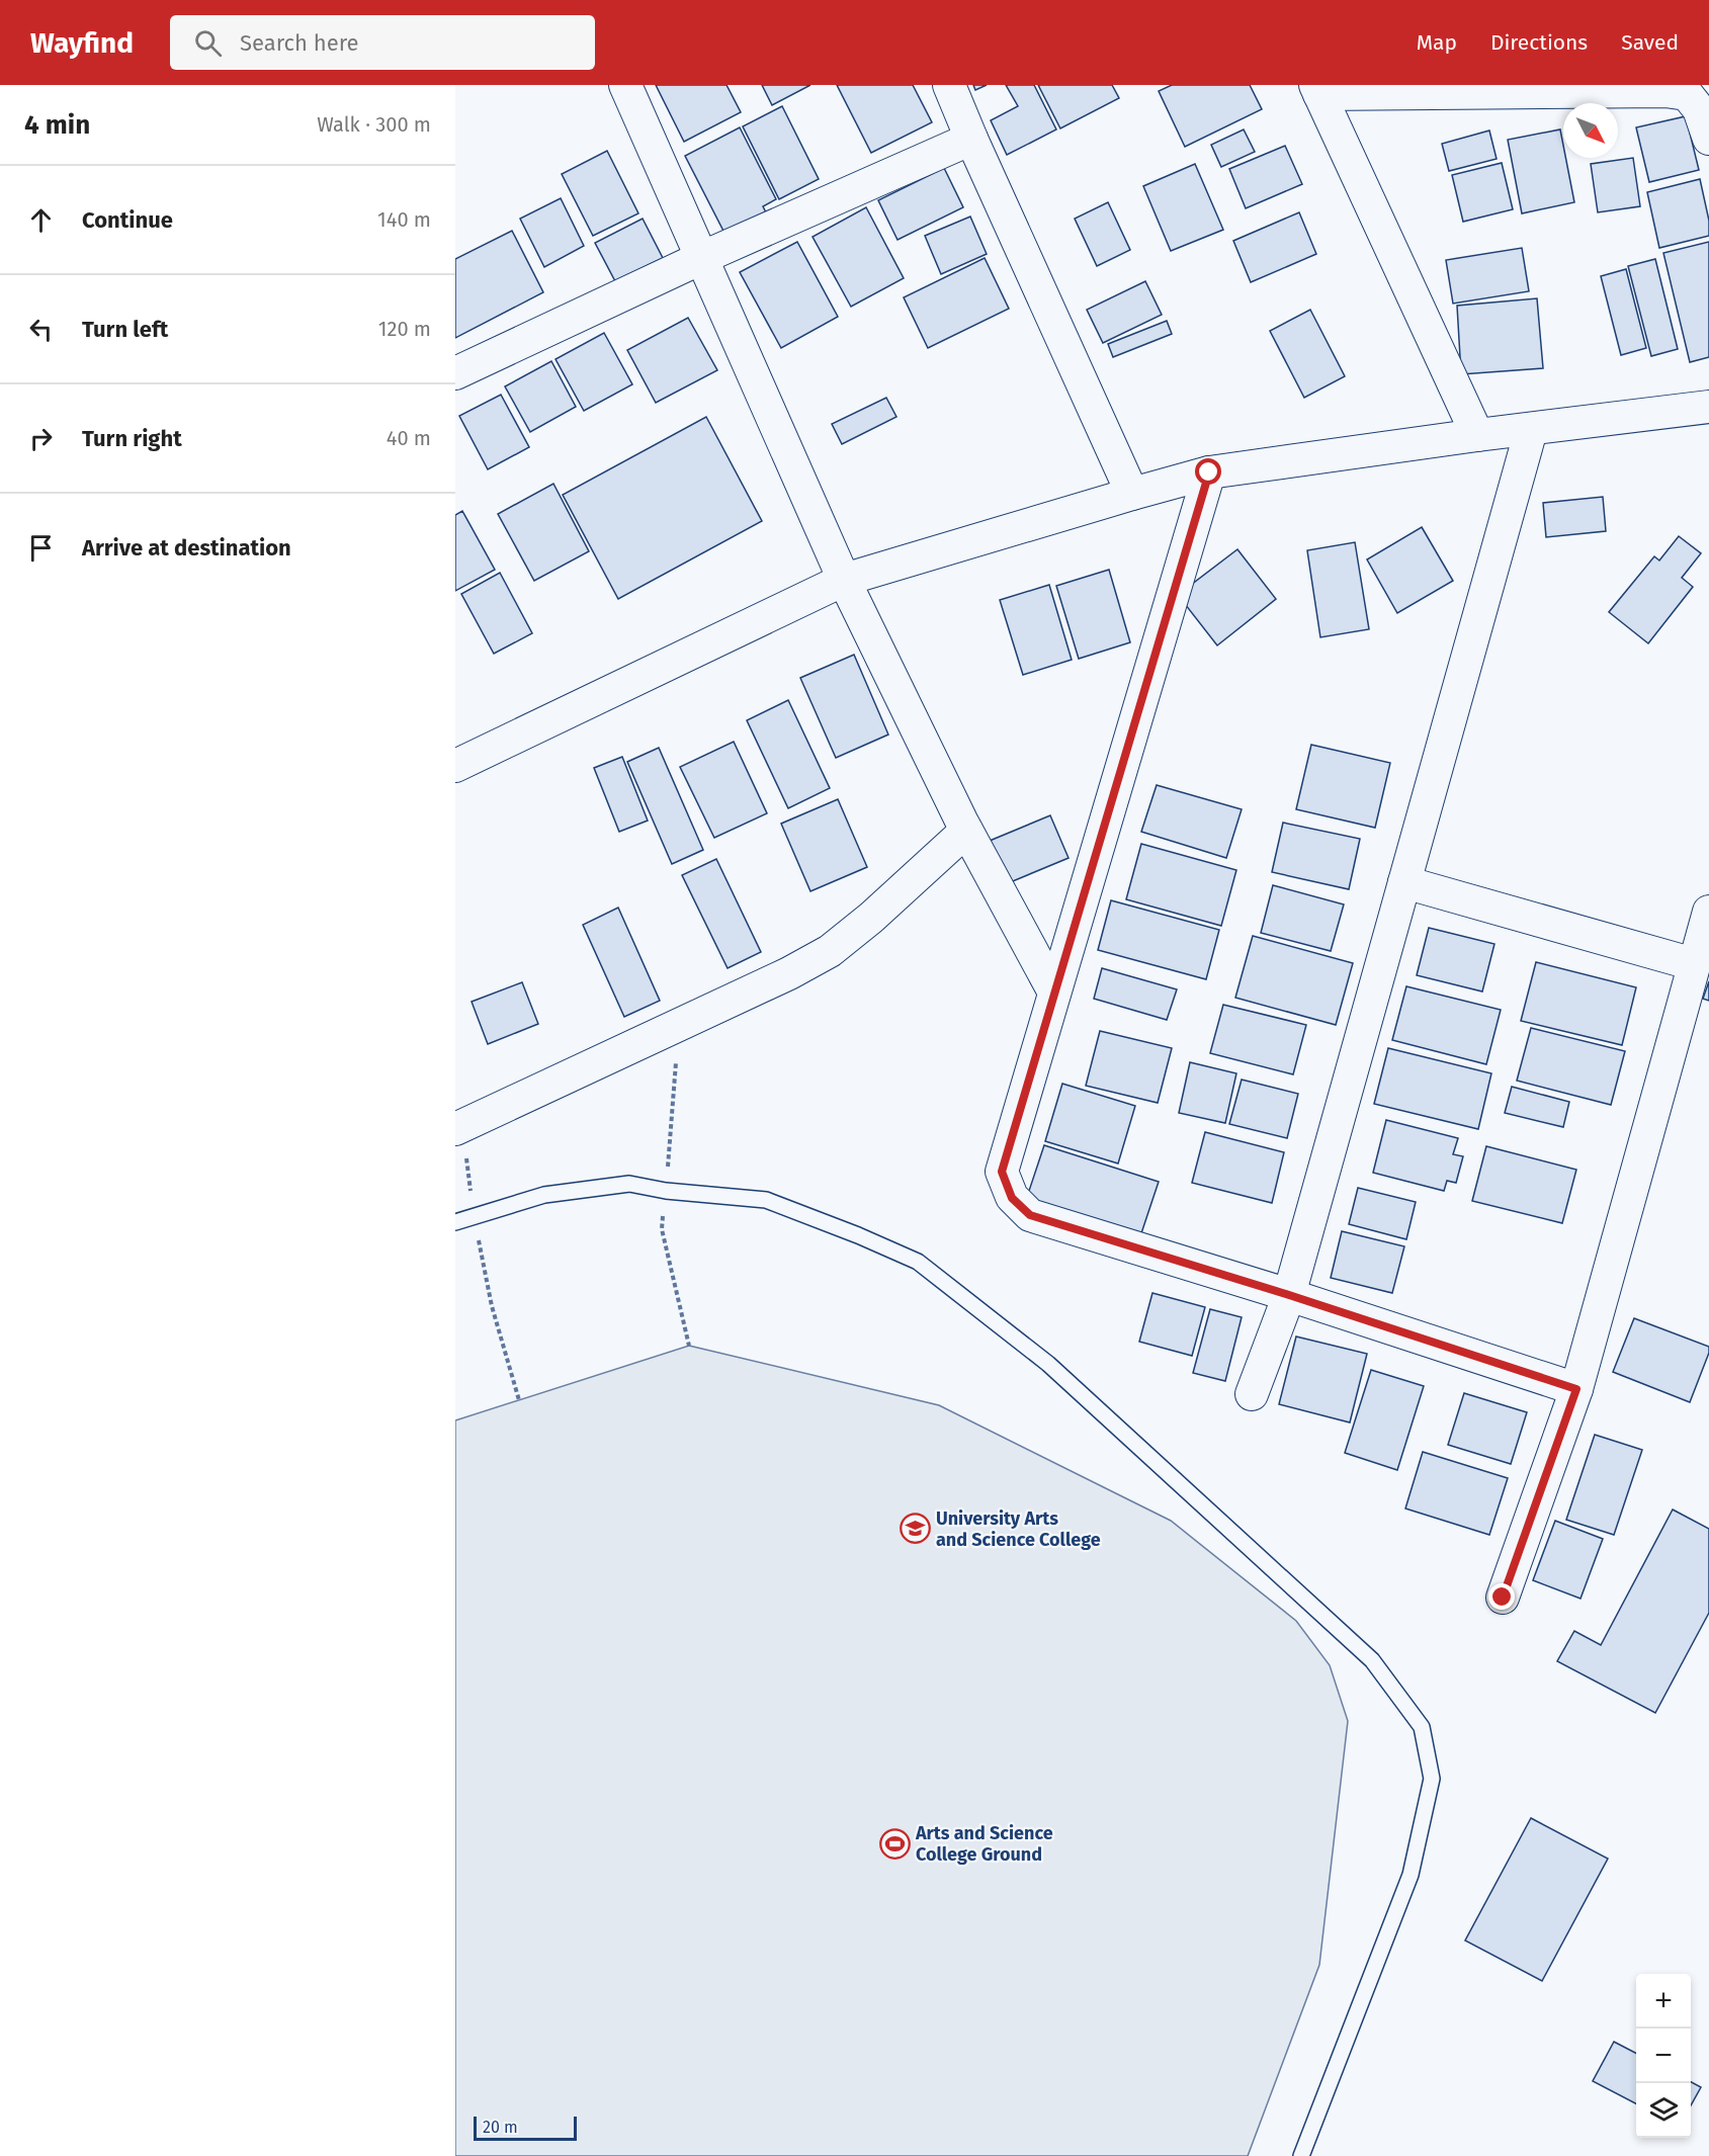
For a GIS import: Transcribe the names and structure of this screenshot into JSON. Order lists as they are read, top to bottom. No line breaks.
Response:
{"places":{"school or university":["University Arts and Science College"],"sports":["Arts and Science College Ground"]},"scale_bar":"20 m","north":"bottom right","page":{"header":"Wayfind","search":"Search here","nav":["Map","Directions","Saved"],"heading":["4 min","Walk · 300 m"],"list":[["Continue","140 m"],["Turn left","120 m"],["Turn right","40 m"],"Arrive at destination"],"map_buttons":["+","−"],"scale":"20 m"}}
